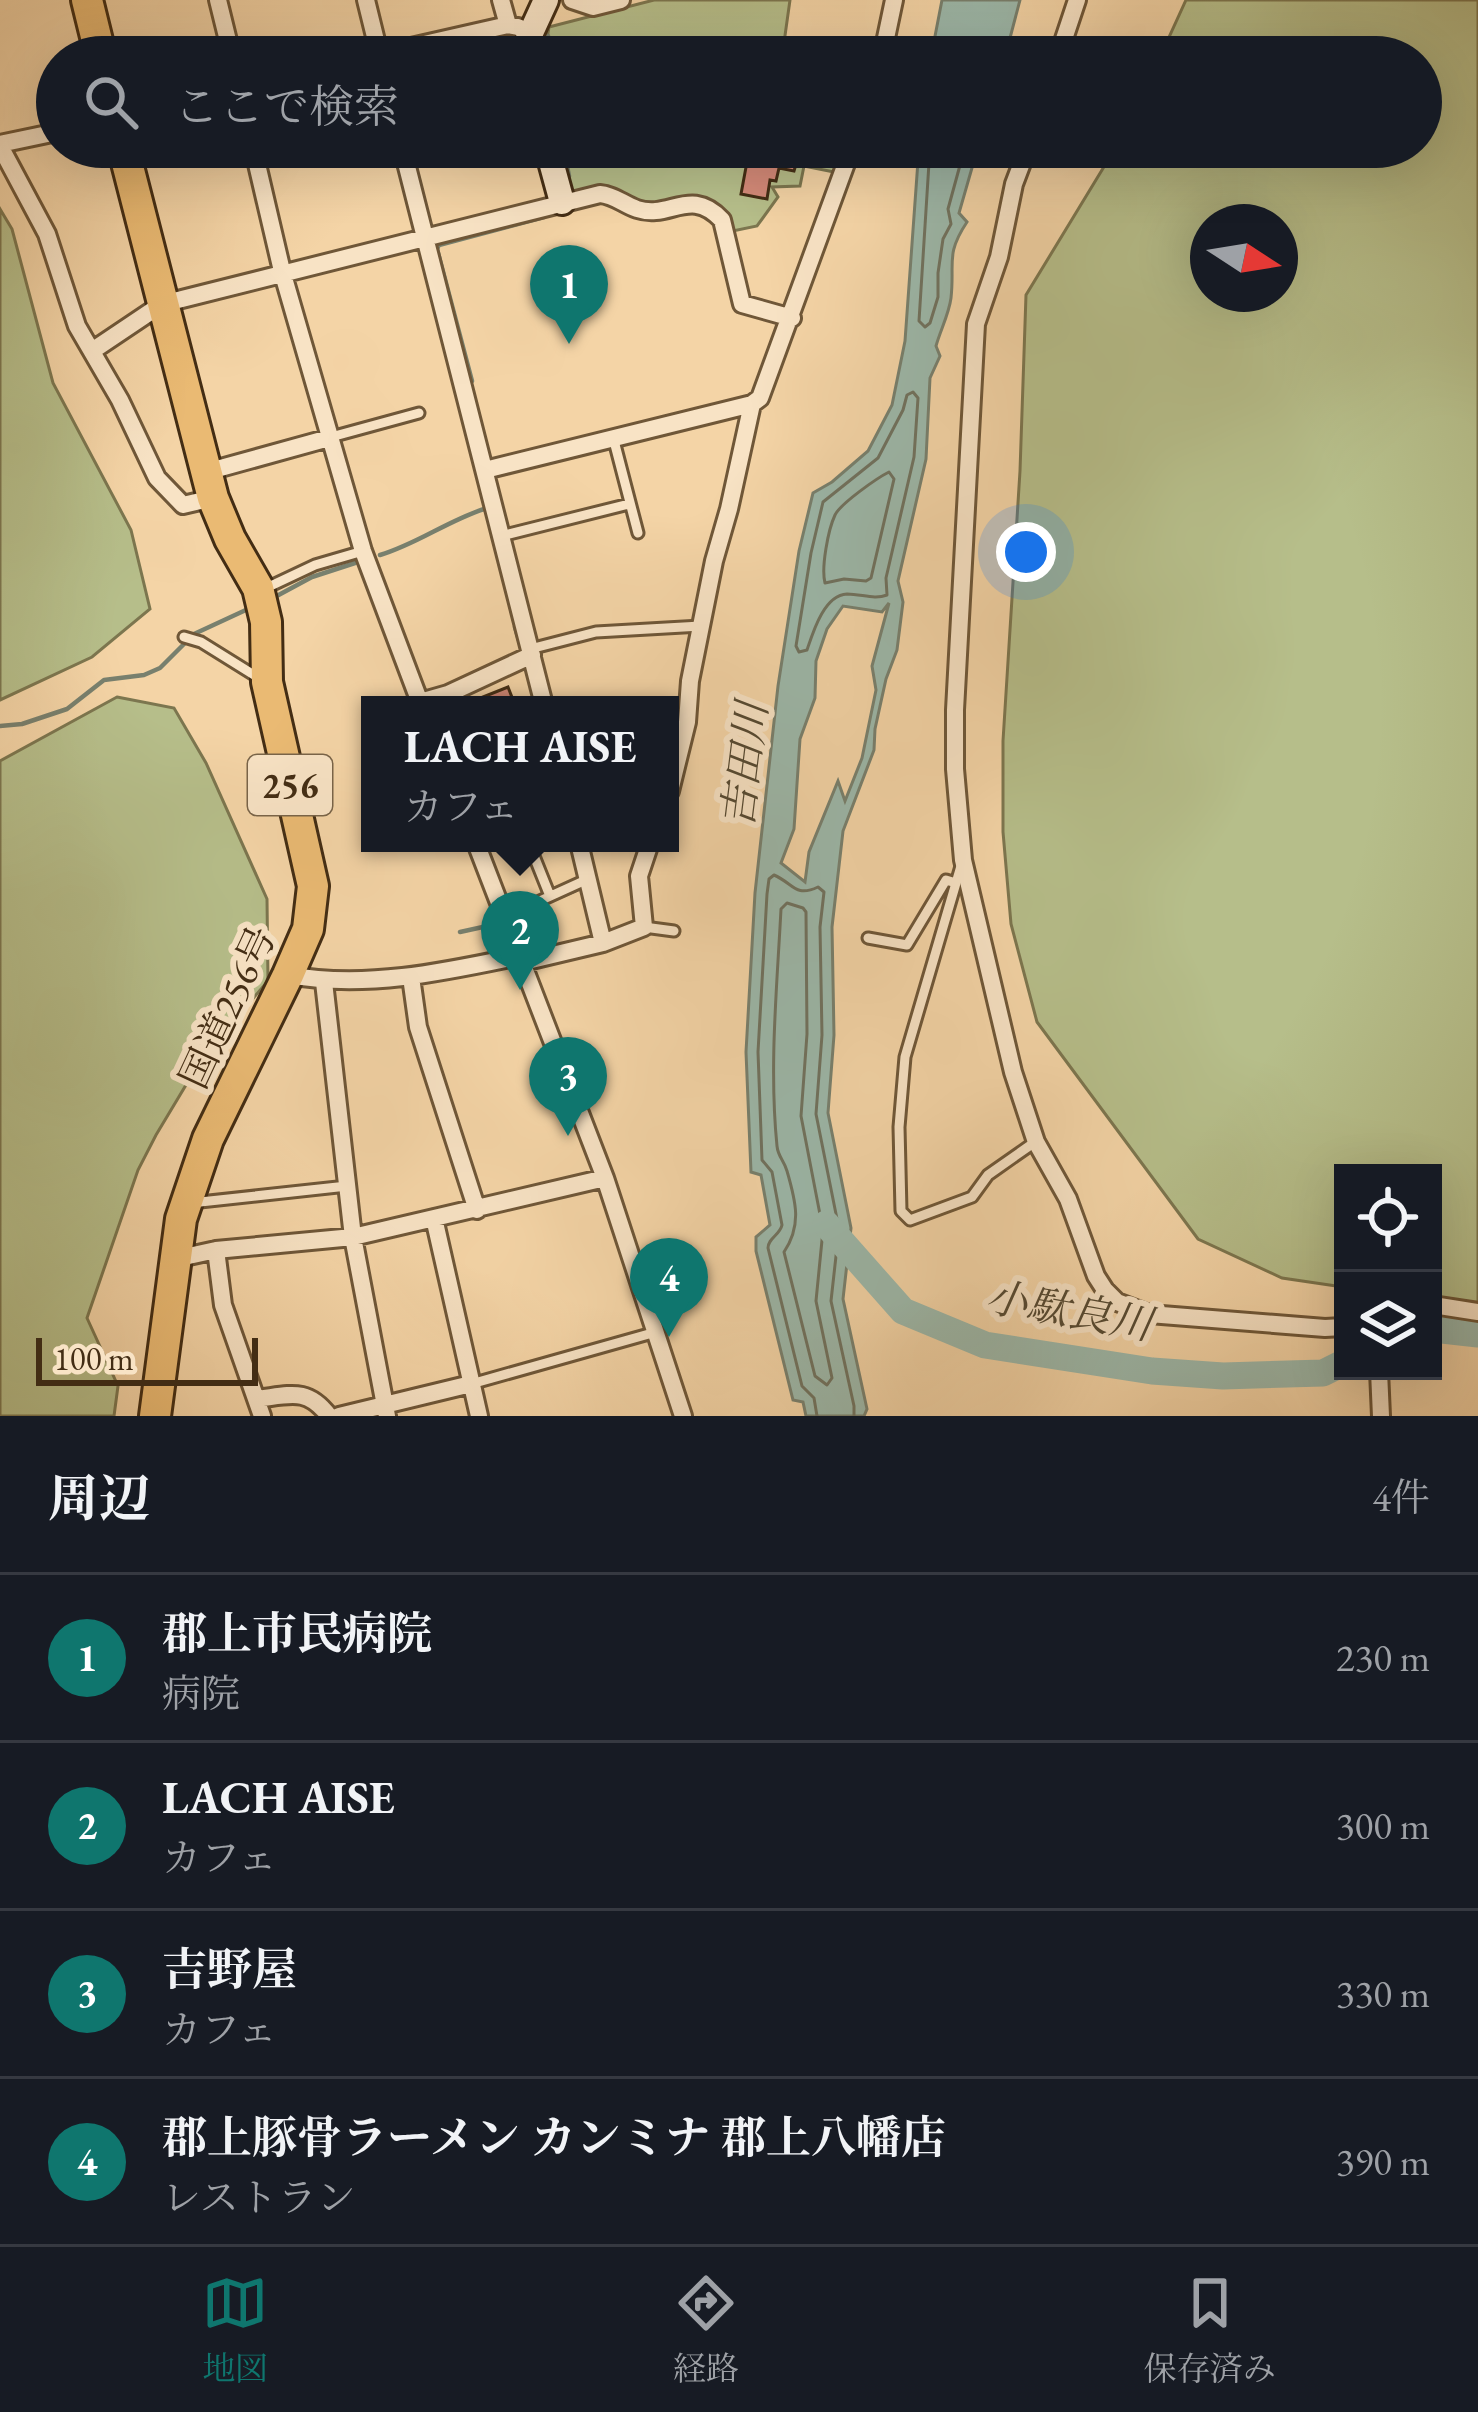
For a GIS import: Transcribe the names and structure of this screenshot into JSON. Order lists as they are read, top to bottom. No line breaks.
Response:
{"streets":{"highway":["256","国道256号"]},"water":["吉田川","小駄良川"],"scale_bar":"100 m","north":"right","page":{"search":"ここで検索","pins":["1","2","3","4"],"popup":["LACH AISE","カフェ"],"scale":"100 m","heading":["周辺","4件"],"list":[{"mark":"1","name":"郡上市民病院","note":"病院","value":"230 m"},{"mark":"2","name":"LACH AISE","note":"カフェ","value":"300 m"},{"mark":"3","name":"吉野屋","note":"カフェ","value":"330 m"},{"mark":"4","name":"郡上豚骨ラーメン カンミナ 郡上八幡店","note":"レストラン","value":"390 m"}],"nav":["地図","経路","保存済み"]}}
